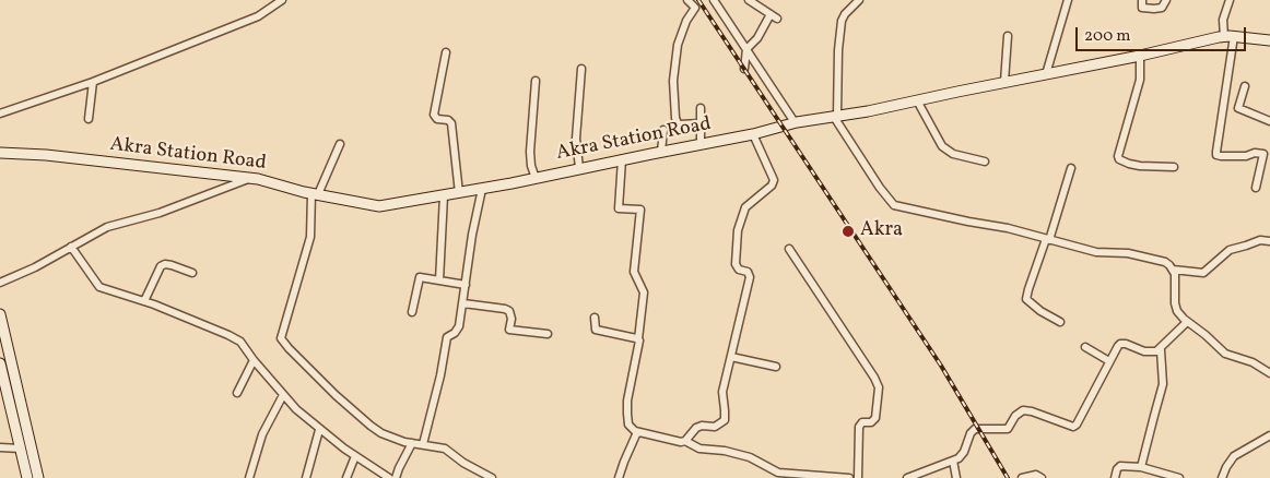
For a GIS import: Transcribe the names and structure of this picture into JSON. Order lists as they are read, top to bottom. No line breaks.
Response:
{"streets":{"main road":["Akra Station Road"]},"places":["Akra"],"scale_bar":"200 m"}
